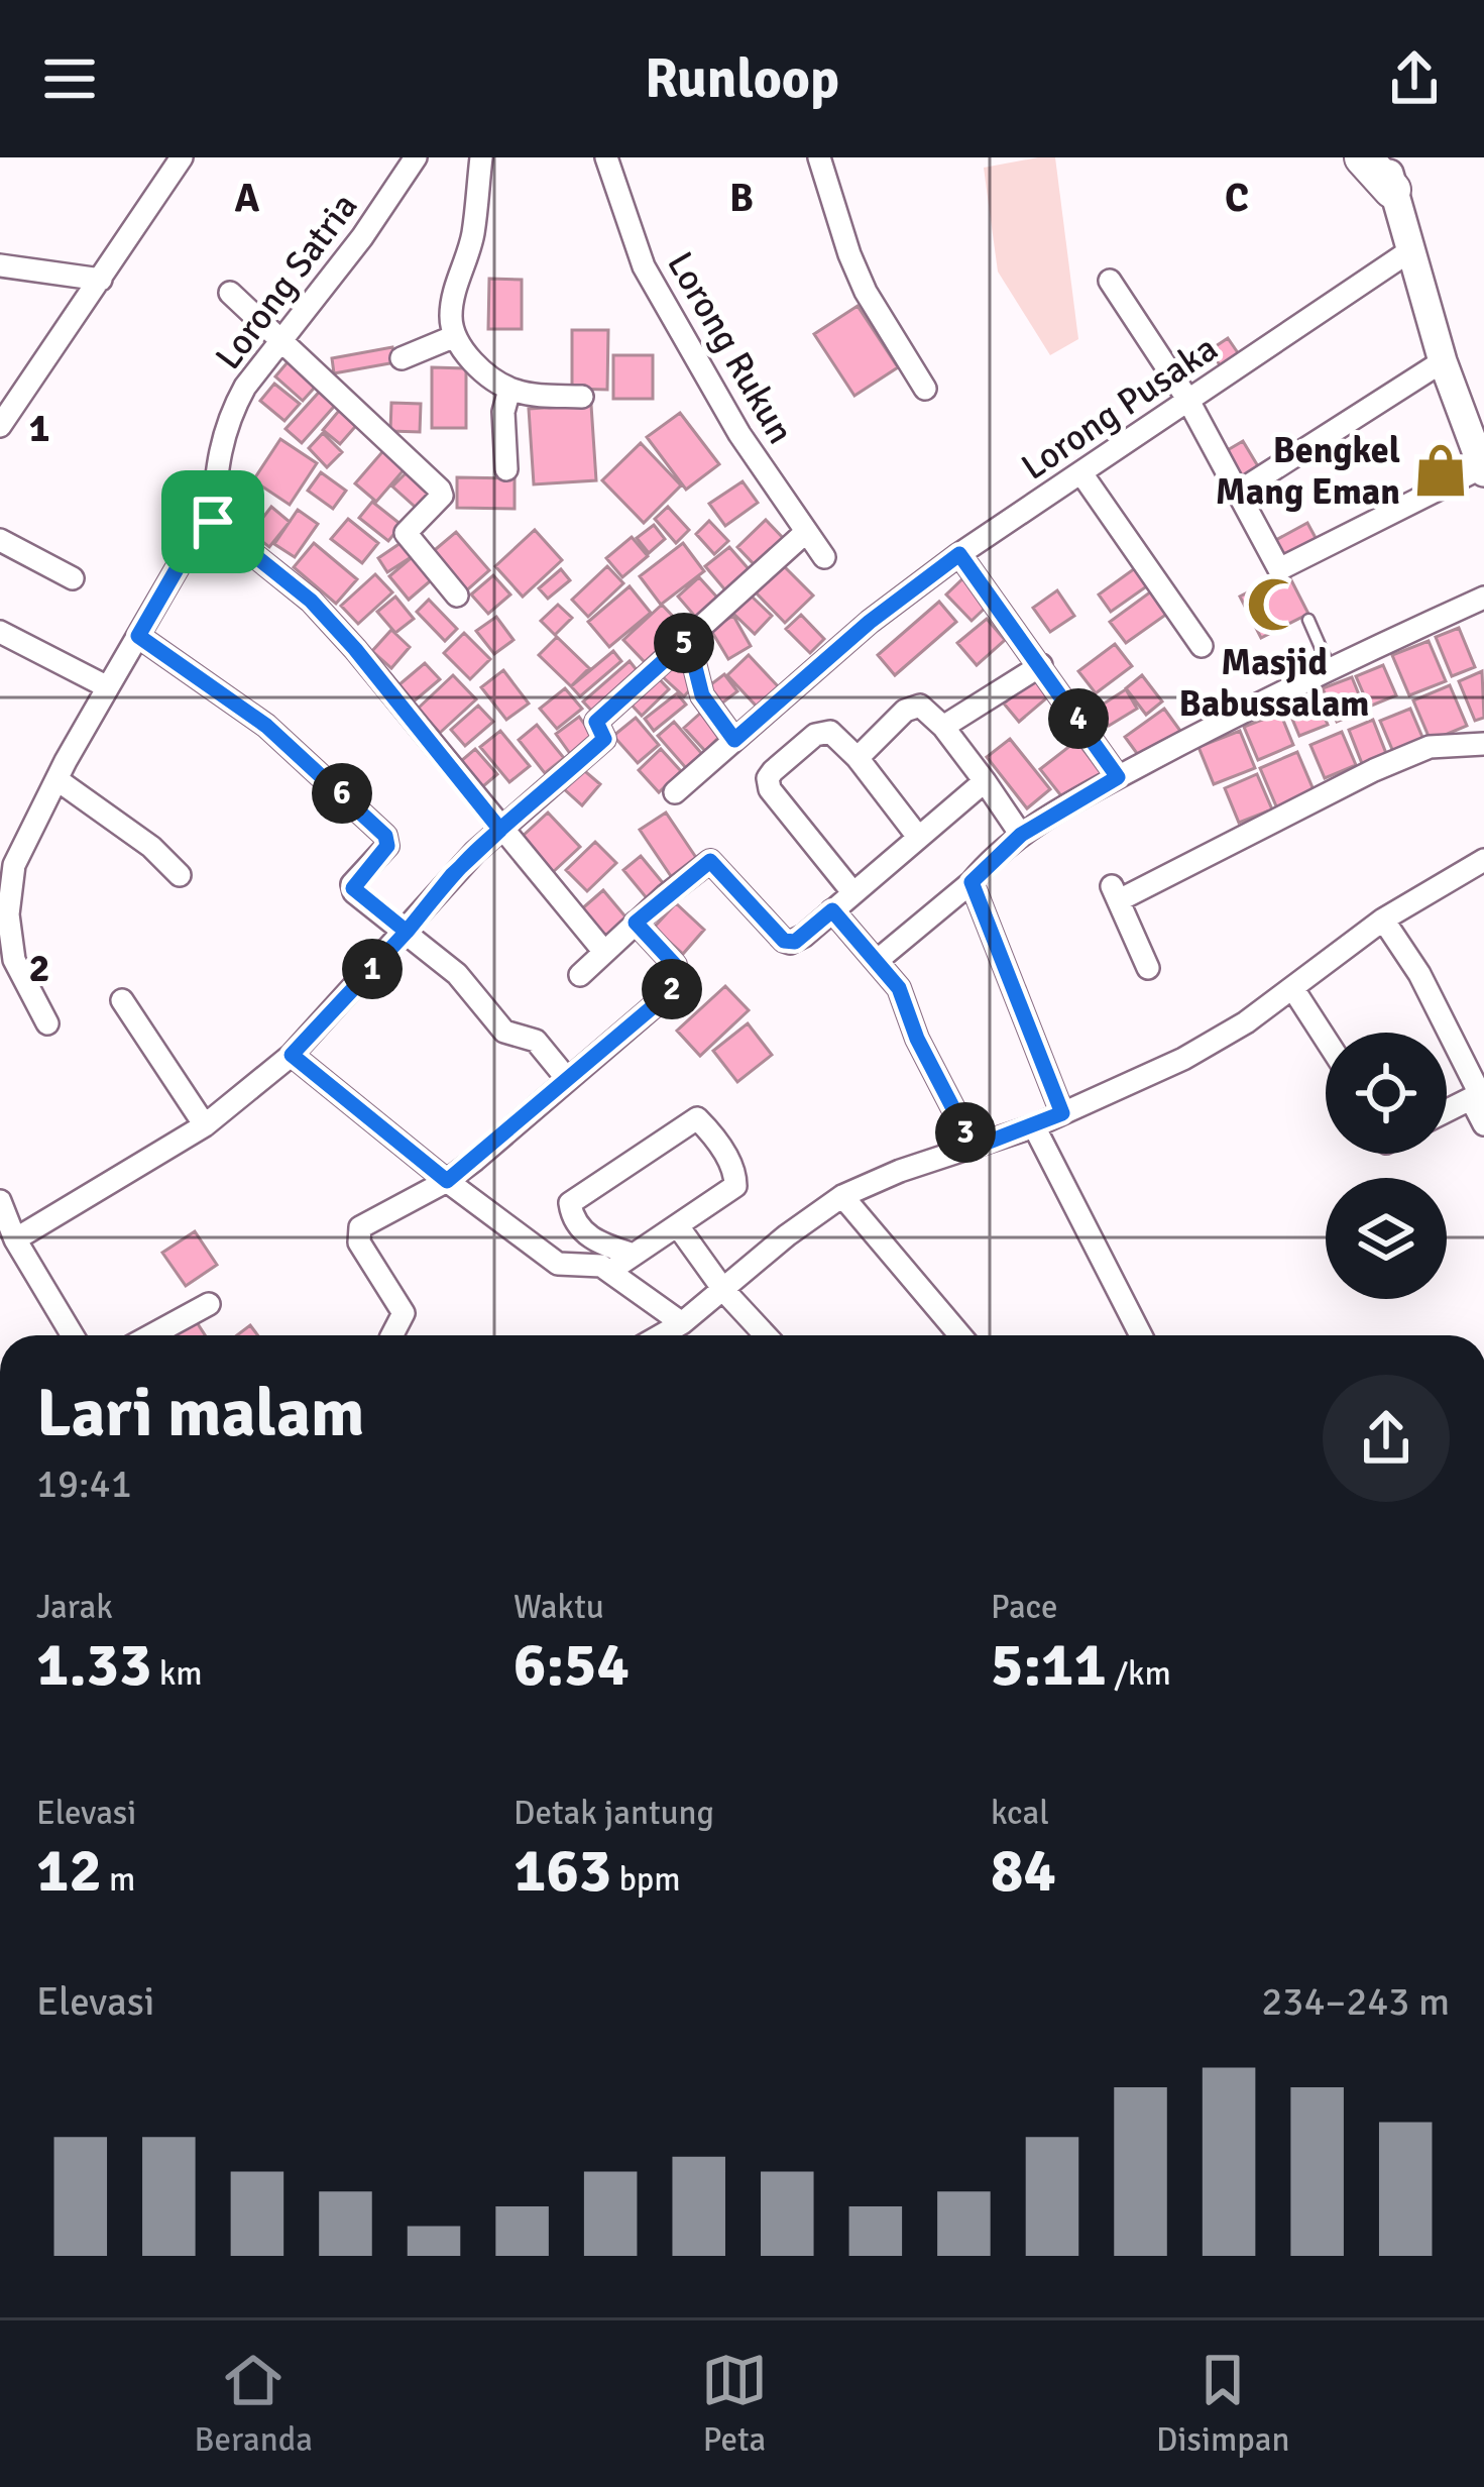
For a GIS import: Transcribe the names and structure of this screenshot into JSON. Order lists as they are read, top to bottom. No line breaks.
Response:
{"streets":{"street":["Lorong Satria","Lorong Rukun","Lorong Pusaka"]},"places":{"shop":["Bengkel Mang Eman"],"mosque":["Masjid Babussalam"]},"page":{"header":"Runloop","pins":["5","4","6","1","2","3"],"heading":["Lari malam","19:41"],"stats":[["Jarak","1.33 km"],["Waktu","6:54"],["Pace","5:11 /km"],["Elevasi","12 m"],["Detak jantung","163 bpm"],["kcal","84"]],"chart":["Elevasi","234–243 m"],"tabs":["Beranda","Peta","Disimpan"]},"grid":{"columns":["A","B","C"],"rows":["1","2"]}}
